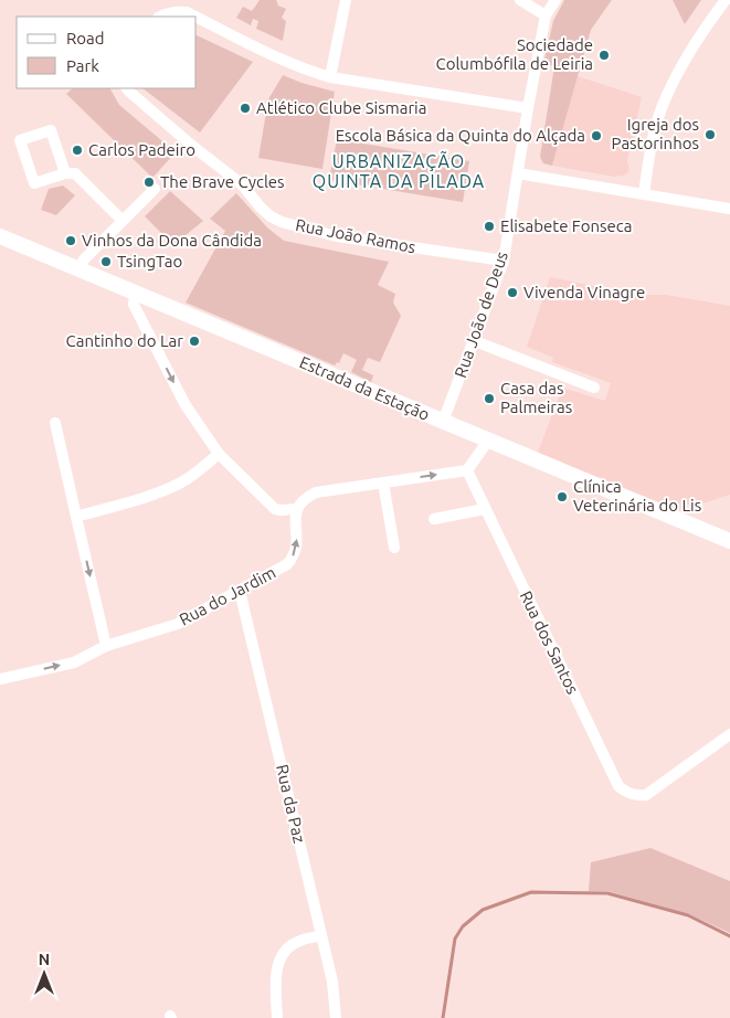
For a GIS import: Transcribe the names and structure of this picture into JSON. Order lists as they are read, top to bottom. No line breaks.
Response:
{"streets":{"main road":["Estrada da Estação"],"street":["Rua João Ramos","Rua João de Deus","Rua do Jardim","Rua dos Santos","Rua da Paz"]},"crossings":[["Rua João Ramos","Rua João de Deus"],["Rua João de Deus","Estrada da Estação"],["Rua do Jardim","Rua da Paz"]],"one_way":["Rua do Jardim"],"districts":["URBANIZAÇÃO QUINTA DA PILADA"],"places":["Sociedade Columbófila de Leiria","Atlético Clube Sismaria","Igreja dos Pastorinhos","Escola Básica da Quinta do Alçada","Carlos Padeiro","The Brave Cycles","Elisabete Fonseca","Vinhos da Dona Cândida","TsingTao","Vivenda Vinagre","Cantinho do Lar","Casa das Palmeiras","Clínica Veterinária do Lis"],"legend":["Road","Park"],"north":"top"}
